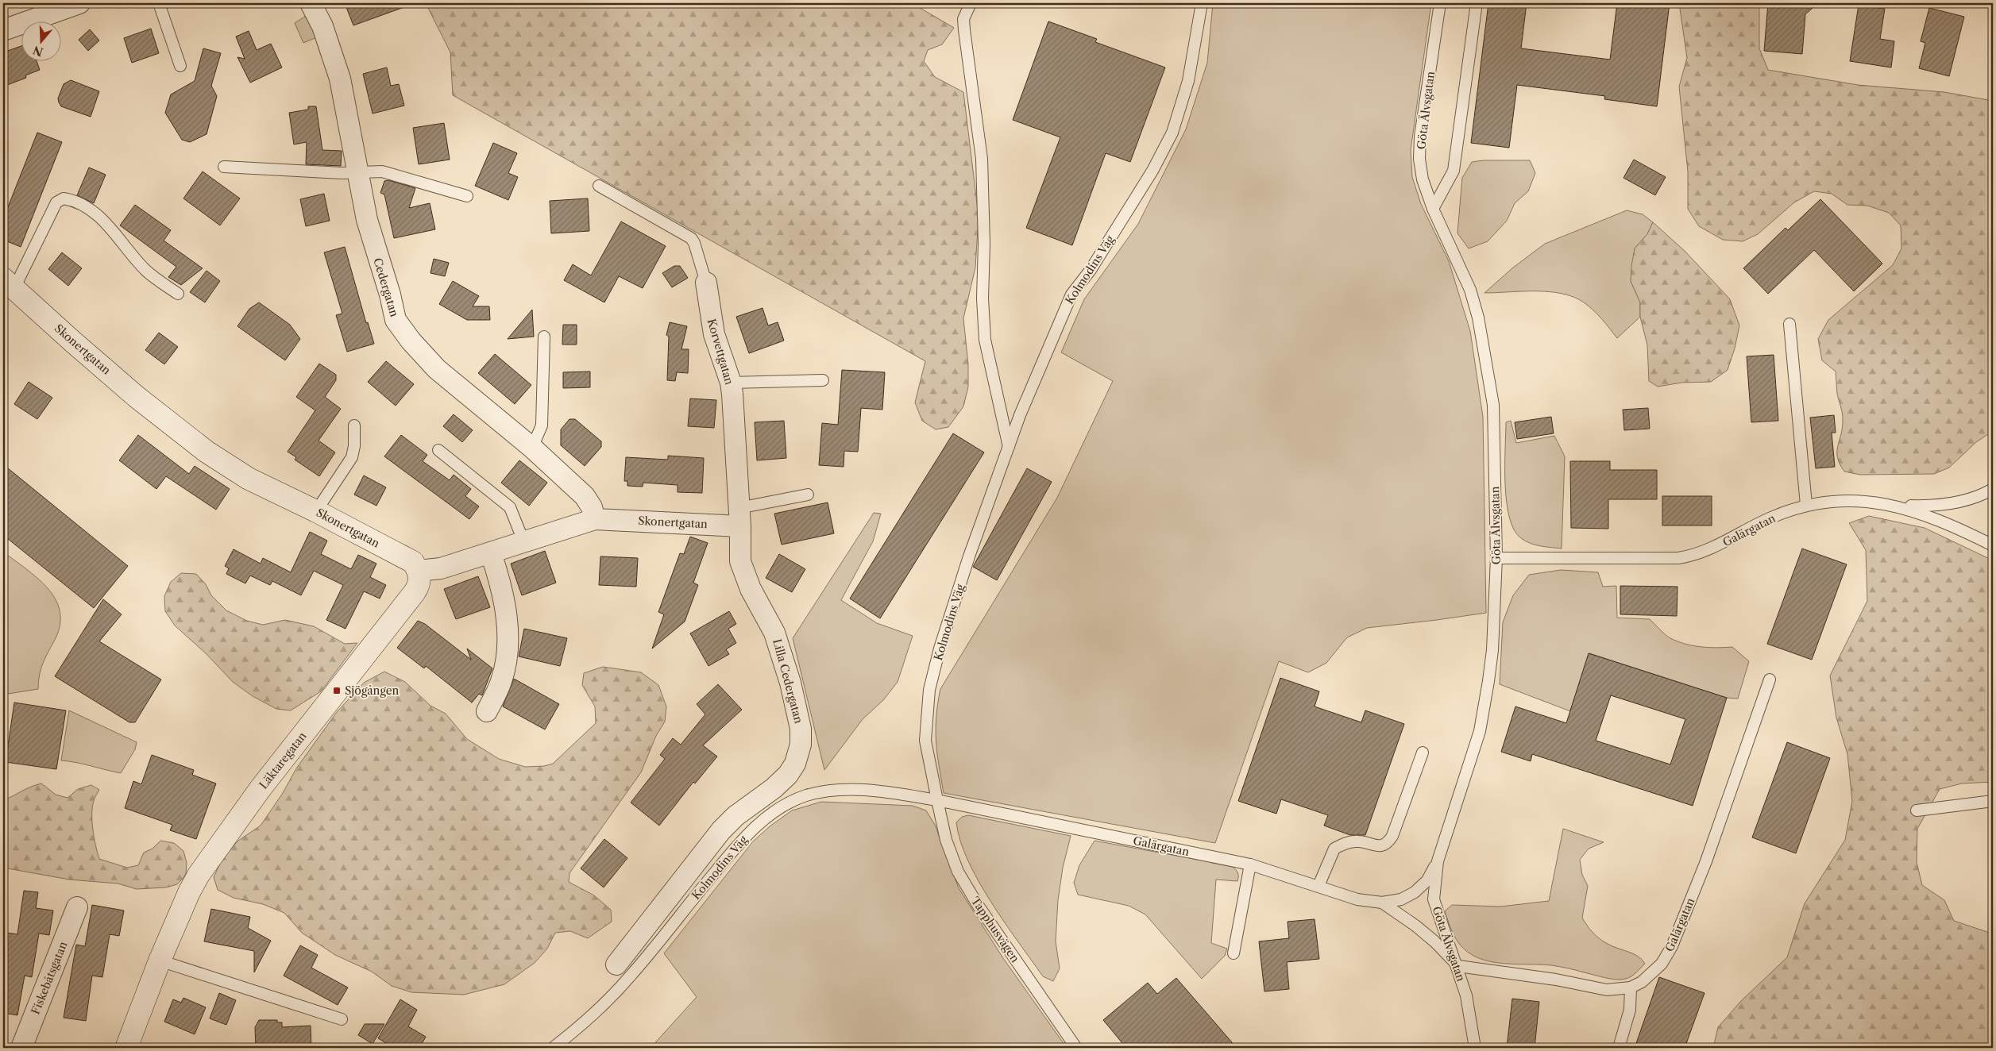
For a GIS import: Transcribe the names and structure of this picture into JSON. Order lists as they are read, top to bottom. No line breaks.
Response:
{"streets":{"street":["Cedergatan","Skonertgatan","Korvettgatan","Lilla Cedergatan","Läktaregatan","Fiskebåtsgatan"],"lane":["Göta Älvsgatan","Kolmodins Väg","Galärgatan","Tapphusvägen"]},"crossings":[["Göta Älvsgatan","Galärgatan"],["Kolmodins Väg","Galärgatan"],["Kolmodins Väg","Tapphusvägen"],["Cedergatan","Skonertgatan"],["Skonertgatan","Korvettgatan"],["Skonertgatan","Lilla Cedergatan"],["Skonertgatan","Läktaregatan"],["Korvettgatan","Lilla Cedergatan"],["Galärgatan","Tapphusvägen"]],"places":{"transit":["Sjögången"]},"north":"bottom"}
